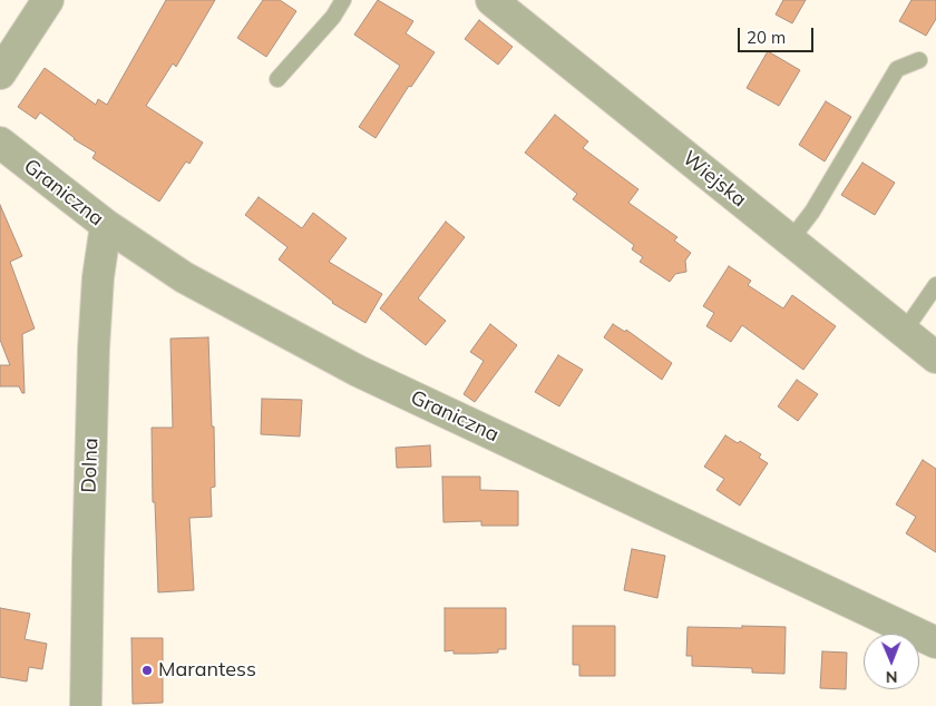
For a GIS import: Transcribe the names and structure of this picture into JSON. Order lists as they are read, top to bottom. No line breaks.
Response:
{"streets":{"street":["Wiejska","Graniczna","Dolna"]},"crossings":[["Graniczna","Dolna"]],"places":["Marantess"],"scale_bar":"20 m","north":"bottom"}
